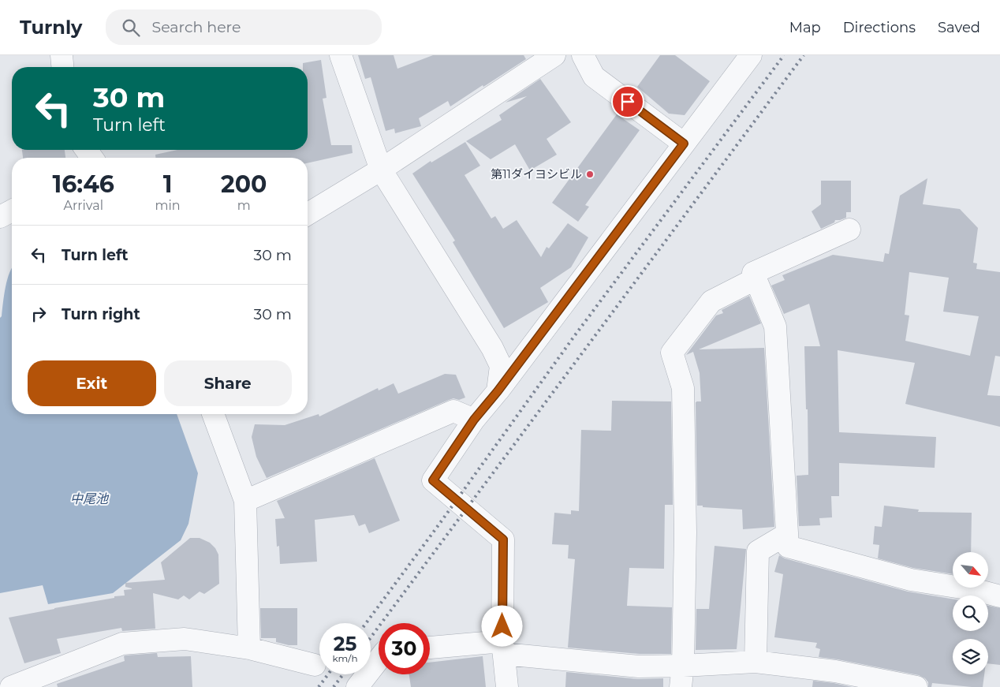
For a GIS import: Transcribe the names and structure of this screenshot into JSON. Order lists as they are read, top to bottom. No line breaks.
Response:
{"water":["中尾池"],"places":["第11ダイヨシビル"],"north":"bottom right","page":{"header":"Turnly","search":"Search here","nav":["Map","Directions","Saved"],"turn":["30 m","Turn left"],"eta":["16:46","Arrival","1","min","200","m"],"list":[{"name":"Turn left","value":"30 m"},{"name":"Turn right","value":"30 m"}],"buttons":["Exit","Share"],"speed":"25 km/h","limit":"30"}}
